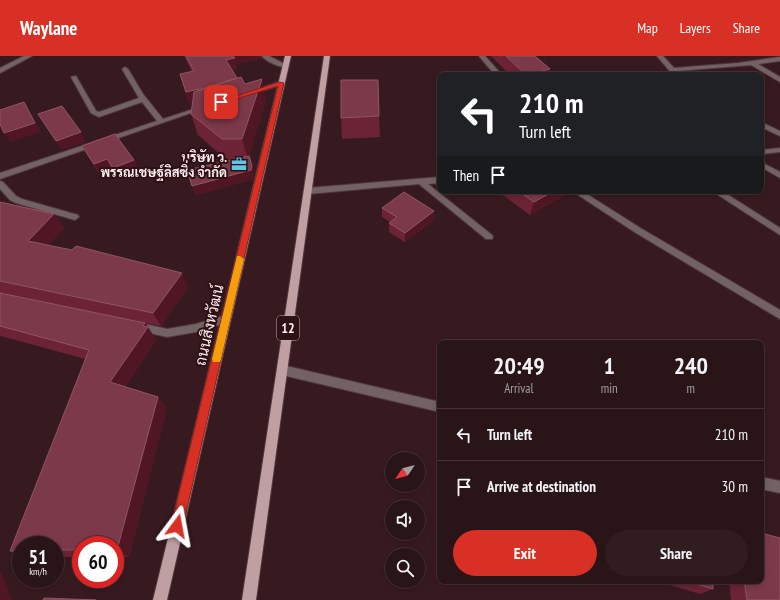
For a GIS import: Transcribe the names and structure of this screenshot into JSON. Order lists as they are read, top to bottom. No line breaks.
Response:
{"streets":{"main road":["ถนนสิงหวัฒน์","12"]},"places":{"office":["บริษัท ว. พรรณเชษฐ์ลิสซิ่ง จำกัด"]},"north":"bottom left","page":{"header":"Waylane","nav":["Map","Layers","Share"],"turn":["210 m","Turn left"],"then":"Then","eta":["20:49","Arrival","1","min","240","m"],"list":[{"name":"Turn left","value":"210 m"},{"name":"Arrive at destination","value":"30 m"}],"buttons":["Exit","Share"],"speed":"51 km/h","limit":"60"}}
